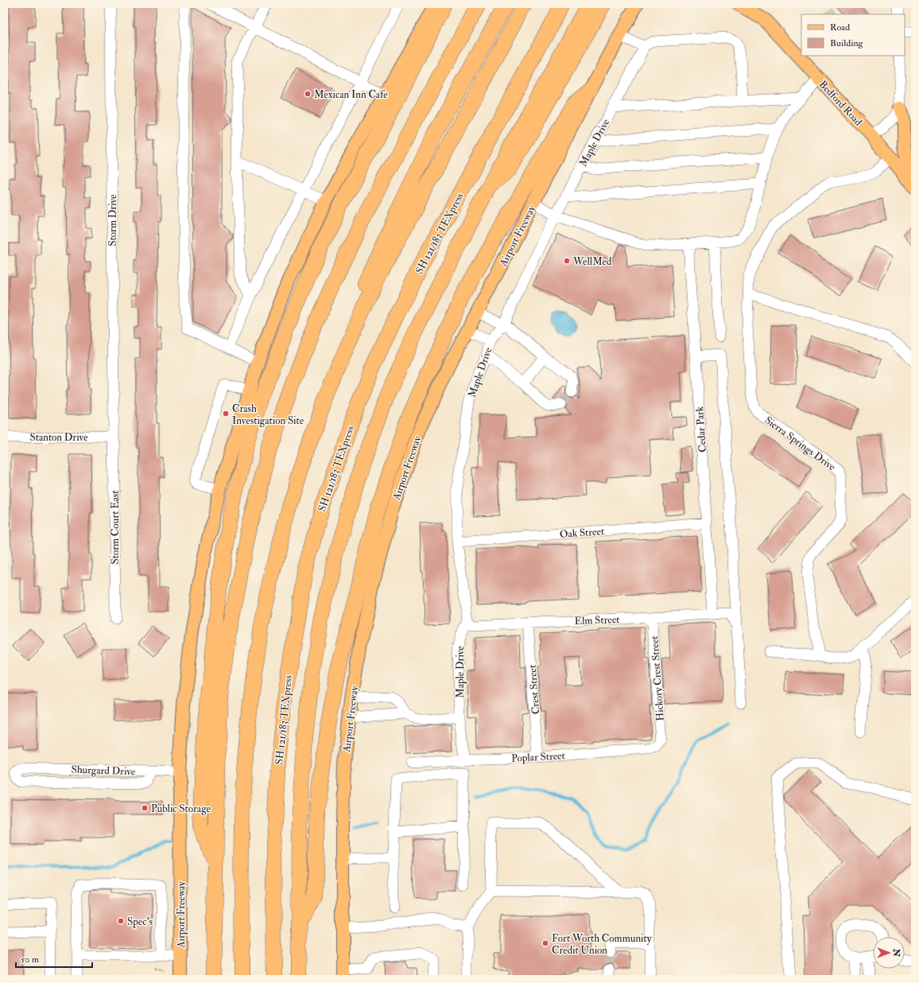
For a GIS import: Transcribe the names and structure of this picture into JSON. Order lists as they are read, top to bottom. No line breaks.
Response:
{"streets":{"highway":["SH 121/183 TEXpress"],"main road":["Bedford Road","Airport Freeway"],"street":["Maple Drive","Storm Drive","Cedar Park","Stanton Drive","Sierra Springs Drive","Storm Court East","Oak Street","Elm Street","Hickory Crest Street","Crest Street","Poplar Street","Shurgard Drive"]},"crossings":[["Bedford Road","Sierra Springs Drive"],["Maple Drive","Oak Street"],["Maple Drive","Elm Street"],["Maple Drive","Poplar Street"],["Storm Drive","Stanton Drive"],["Storm Drive","Storm Court East"],["Airport Freeway","Shurgard Drive"],["Cedar Park","Oak Street"],["Cedar Park","Elm Street"],["Stanton Drive","Storm Court East"],["Elm Street","Hickory Crest Street"],["Elm Street","Crest Street"],["Hickory Crest Street","Poplar Street"],["Crest Street","Poplar Street"]],"places":["Mexican Inn Cafe","WellMed","Crash Investigation Site","Public Storage","Spec's","Fort Worth Community Credit Union"],"legend":["Road","Building"],"scale_bar":"50 m","north":"right"}
